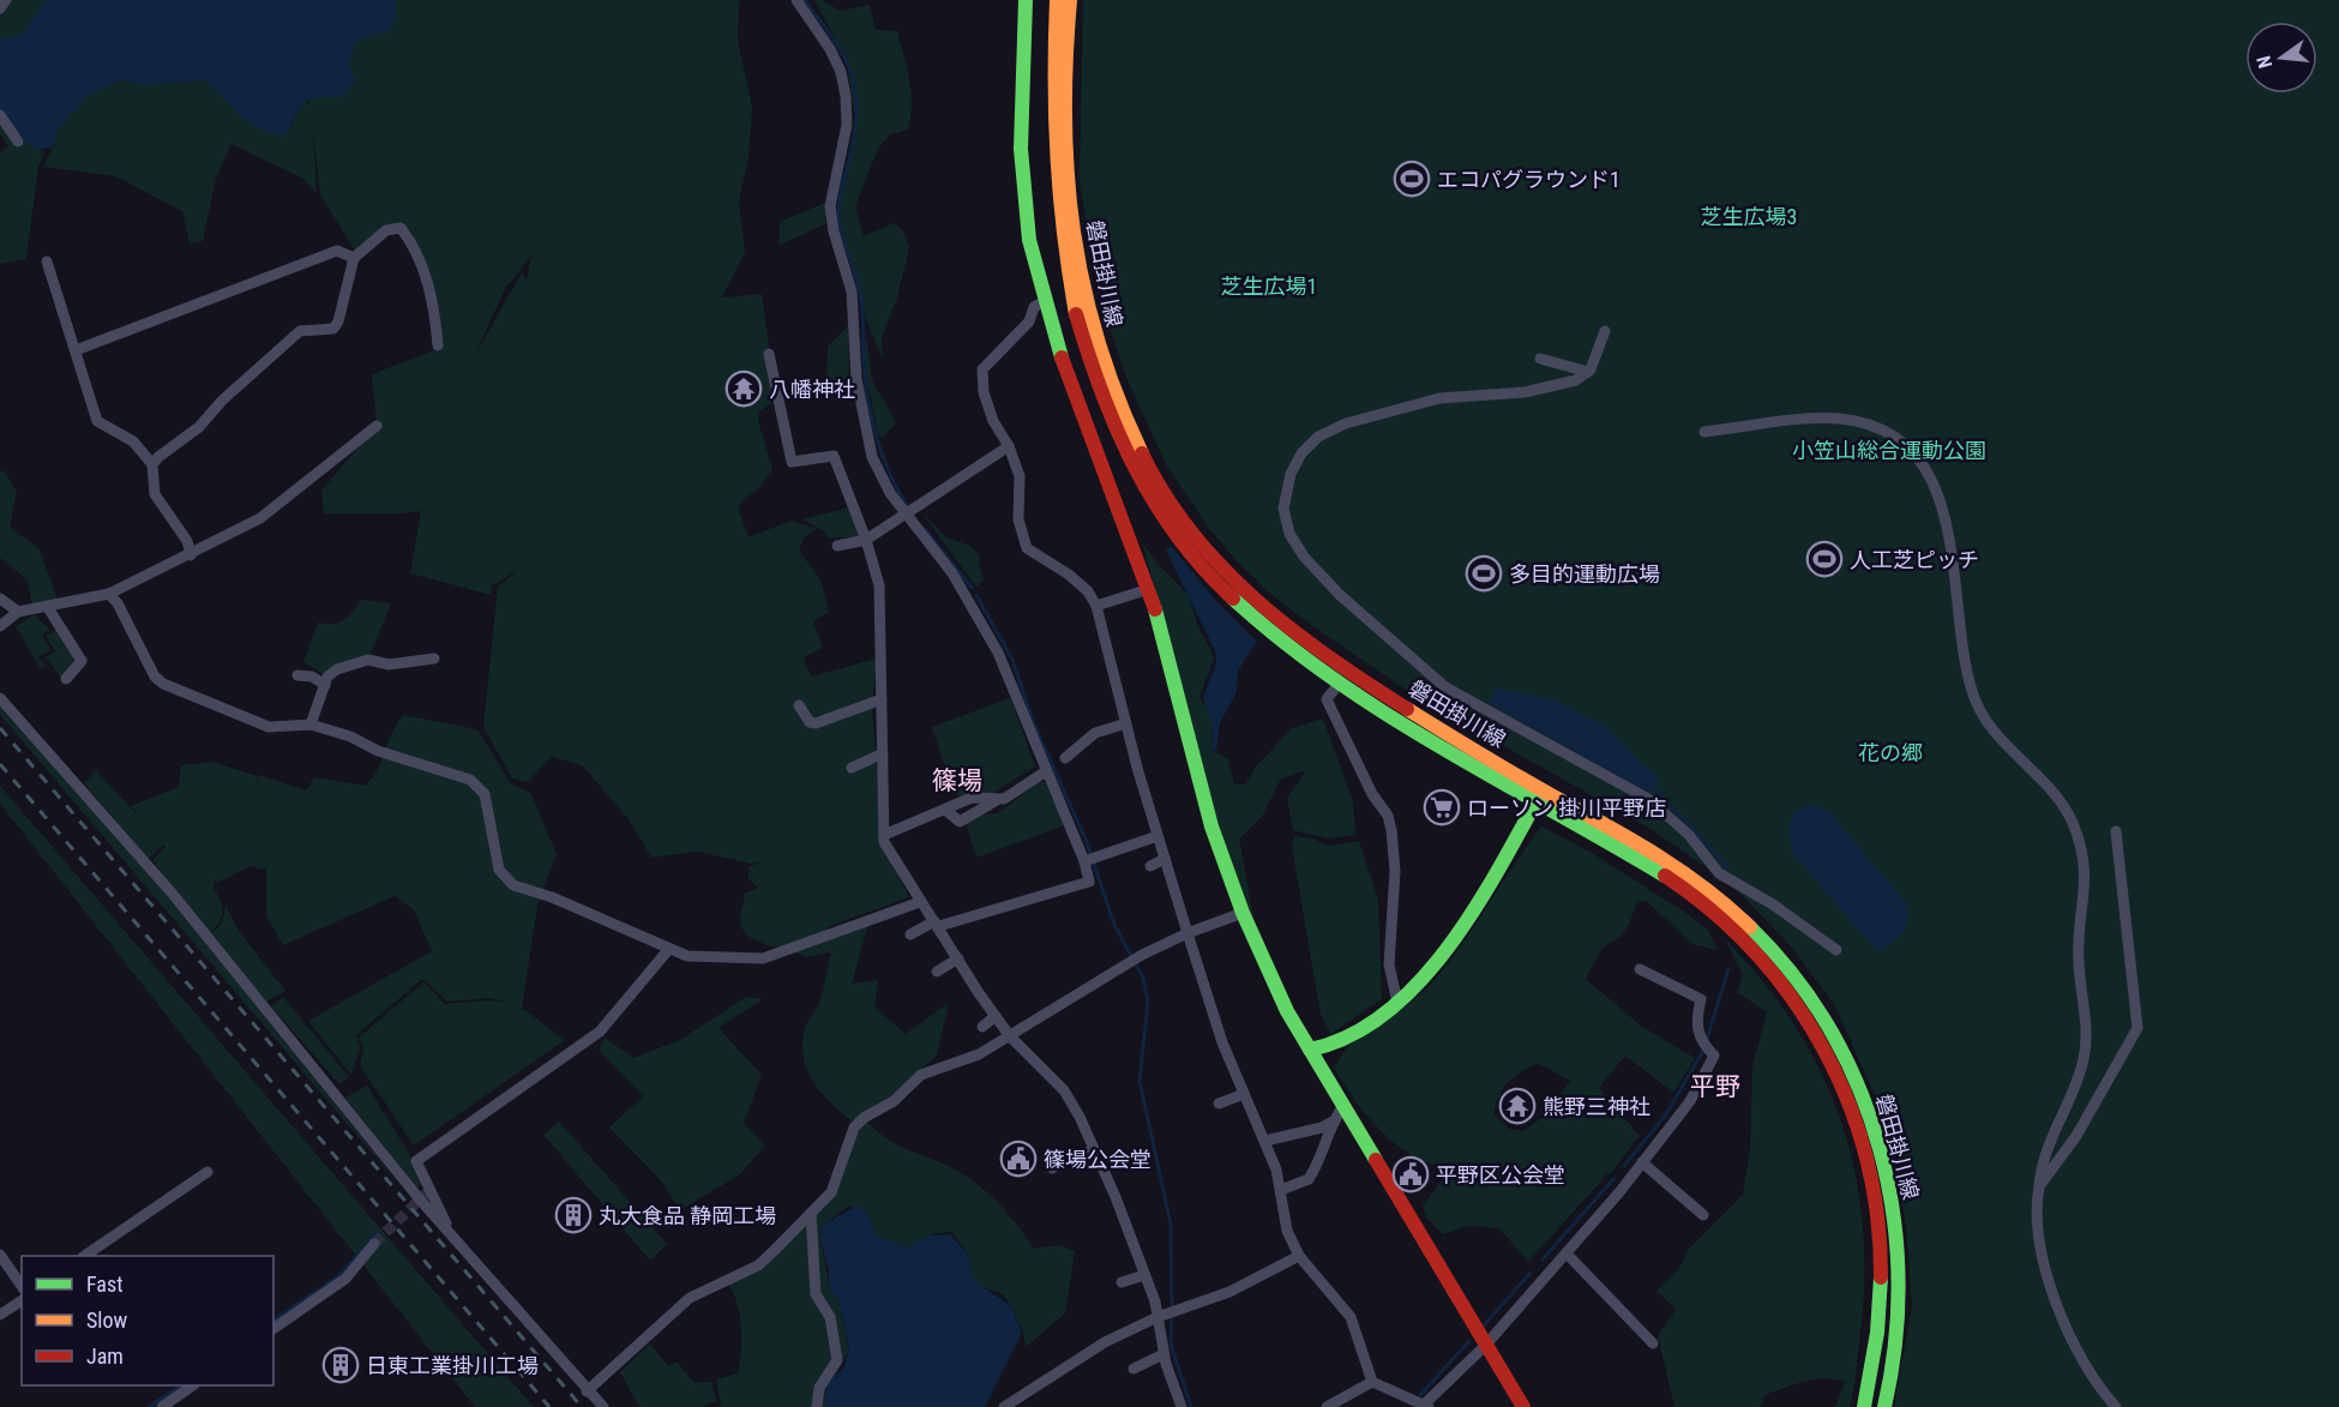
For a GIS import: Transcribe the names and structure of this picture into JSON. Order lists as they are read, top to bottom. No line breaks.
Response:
{"streets":{"main road":["磐田掛川線"]},"districts":["篠場","平野"],"parks":["芝生広場3","芝生広場1","小笠山総合運動公園","花の郷"],"places":{"sports":["エコパグラウンド1","人工芝ピッチ","多目的運動広場"],"temple":["八幡神社","熊野三神社"],"supermarket":["ローソン 掛川平野店"],"public building":["篠場公会堂","平野区公会堂"],"building":["丸大食品 静岡工場","日東工業掛川工場"]},"legend":["Fast","Slow","Jam"],"north":"left"}
